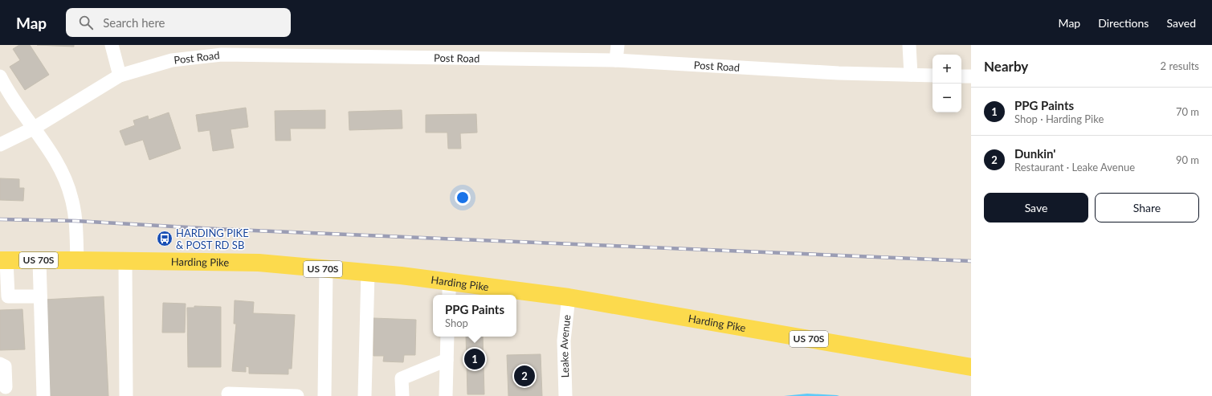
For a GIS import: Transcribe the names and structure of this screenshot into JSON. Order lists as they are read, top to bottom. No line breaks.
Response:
{"streets":{"main road":["US 70S","Harding Pike"],"street":["Post Road","Leake Avenue"]},"crossings":[["Harding Pike","Leake Avenue"]],"places":{"bus stop":["HARDING PIKE & POST RD SB"]},"page":{"header":"Map","search":"Search here","nav":["Map","Directions","Saved"],"heading":["Nearby","2 results"],"map_buttons":["+","−"],"list":[{"mark":"1","name":"PPG Paints","note":"Shop · Harding Pike","value":"70 m"},{"mark":"2","name":"Dunkin'","note":"Restaurant · Leake Avenue","value":"90 m"}],"buttons":["Save","Share"],"popup":["PPG Paints","Shop"],"pins":["1","2"]}}
